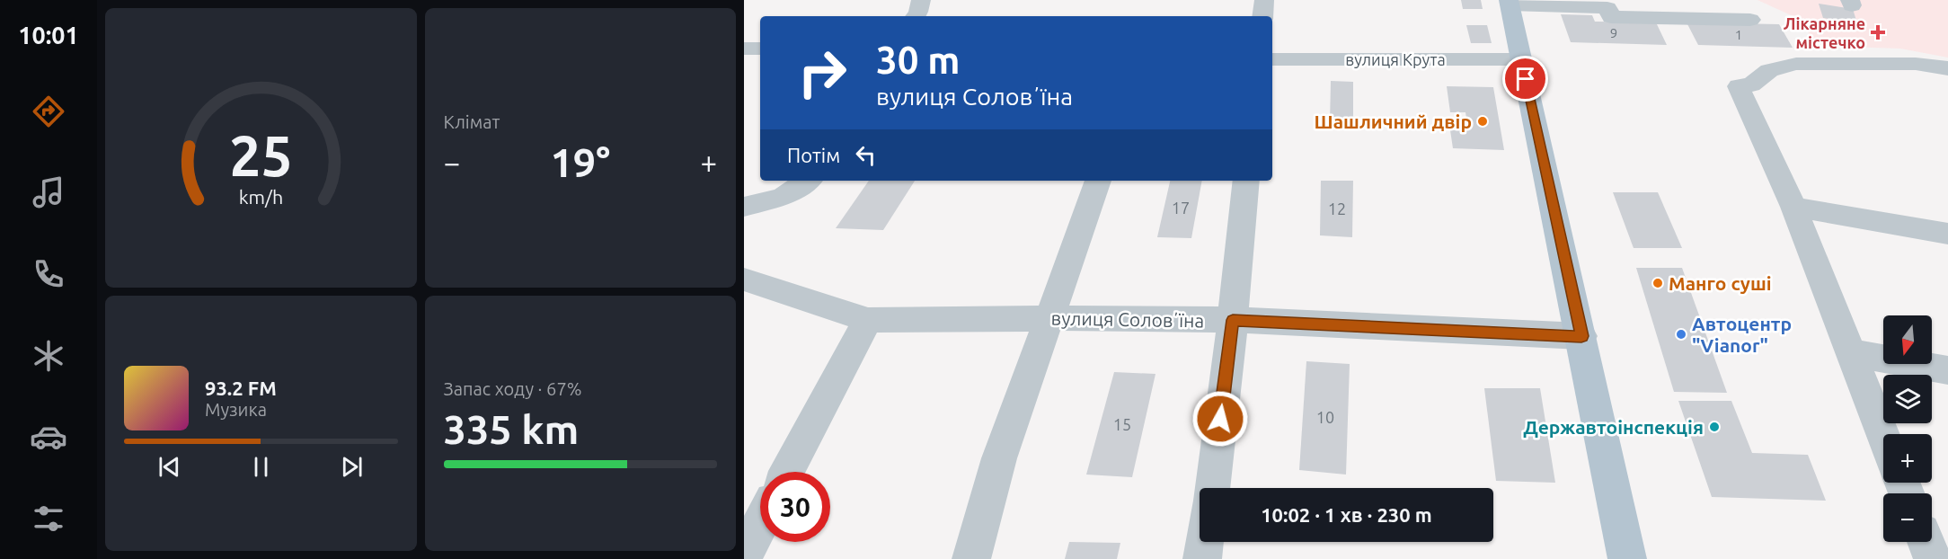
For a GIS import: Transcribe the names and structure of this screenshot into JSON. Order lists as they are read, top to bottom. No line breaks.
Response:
{"streets":{"street":["вулиця Крута","вулиця Соловʼїна"]},"places":{"health":["Лікарняне містечко"],"other":["Шашличний двір","Манго суші","Автоцентр \"Vianor\"","Державтоінспекція"]},"house_numbers":["9","1","17","12","10","15"],"north":"bottom","page":{"tabs":"10:01","tile":["Клімат",["Запас ходу · 67%","335 km"]],"turn":["30 m","вулиця Соловʼїна"],"then":"Потім","heat":["−","19°","+"],"map_buttons":["+","−"],"song":["93.2 FM","Музика"],"limit":"30","trip":"10:02 · 1 хв · 230 m","gauge":["25","km/h"]}}
